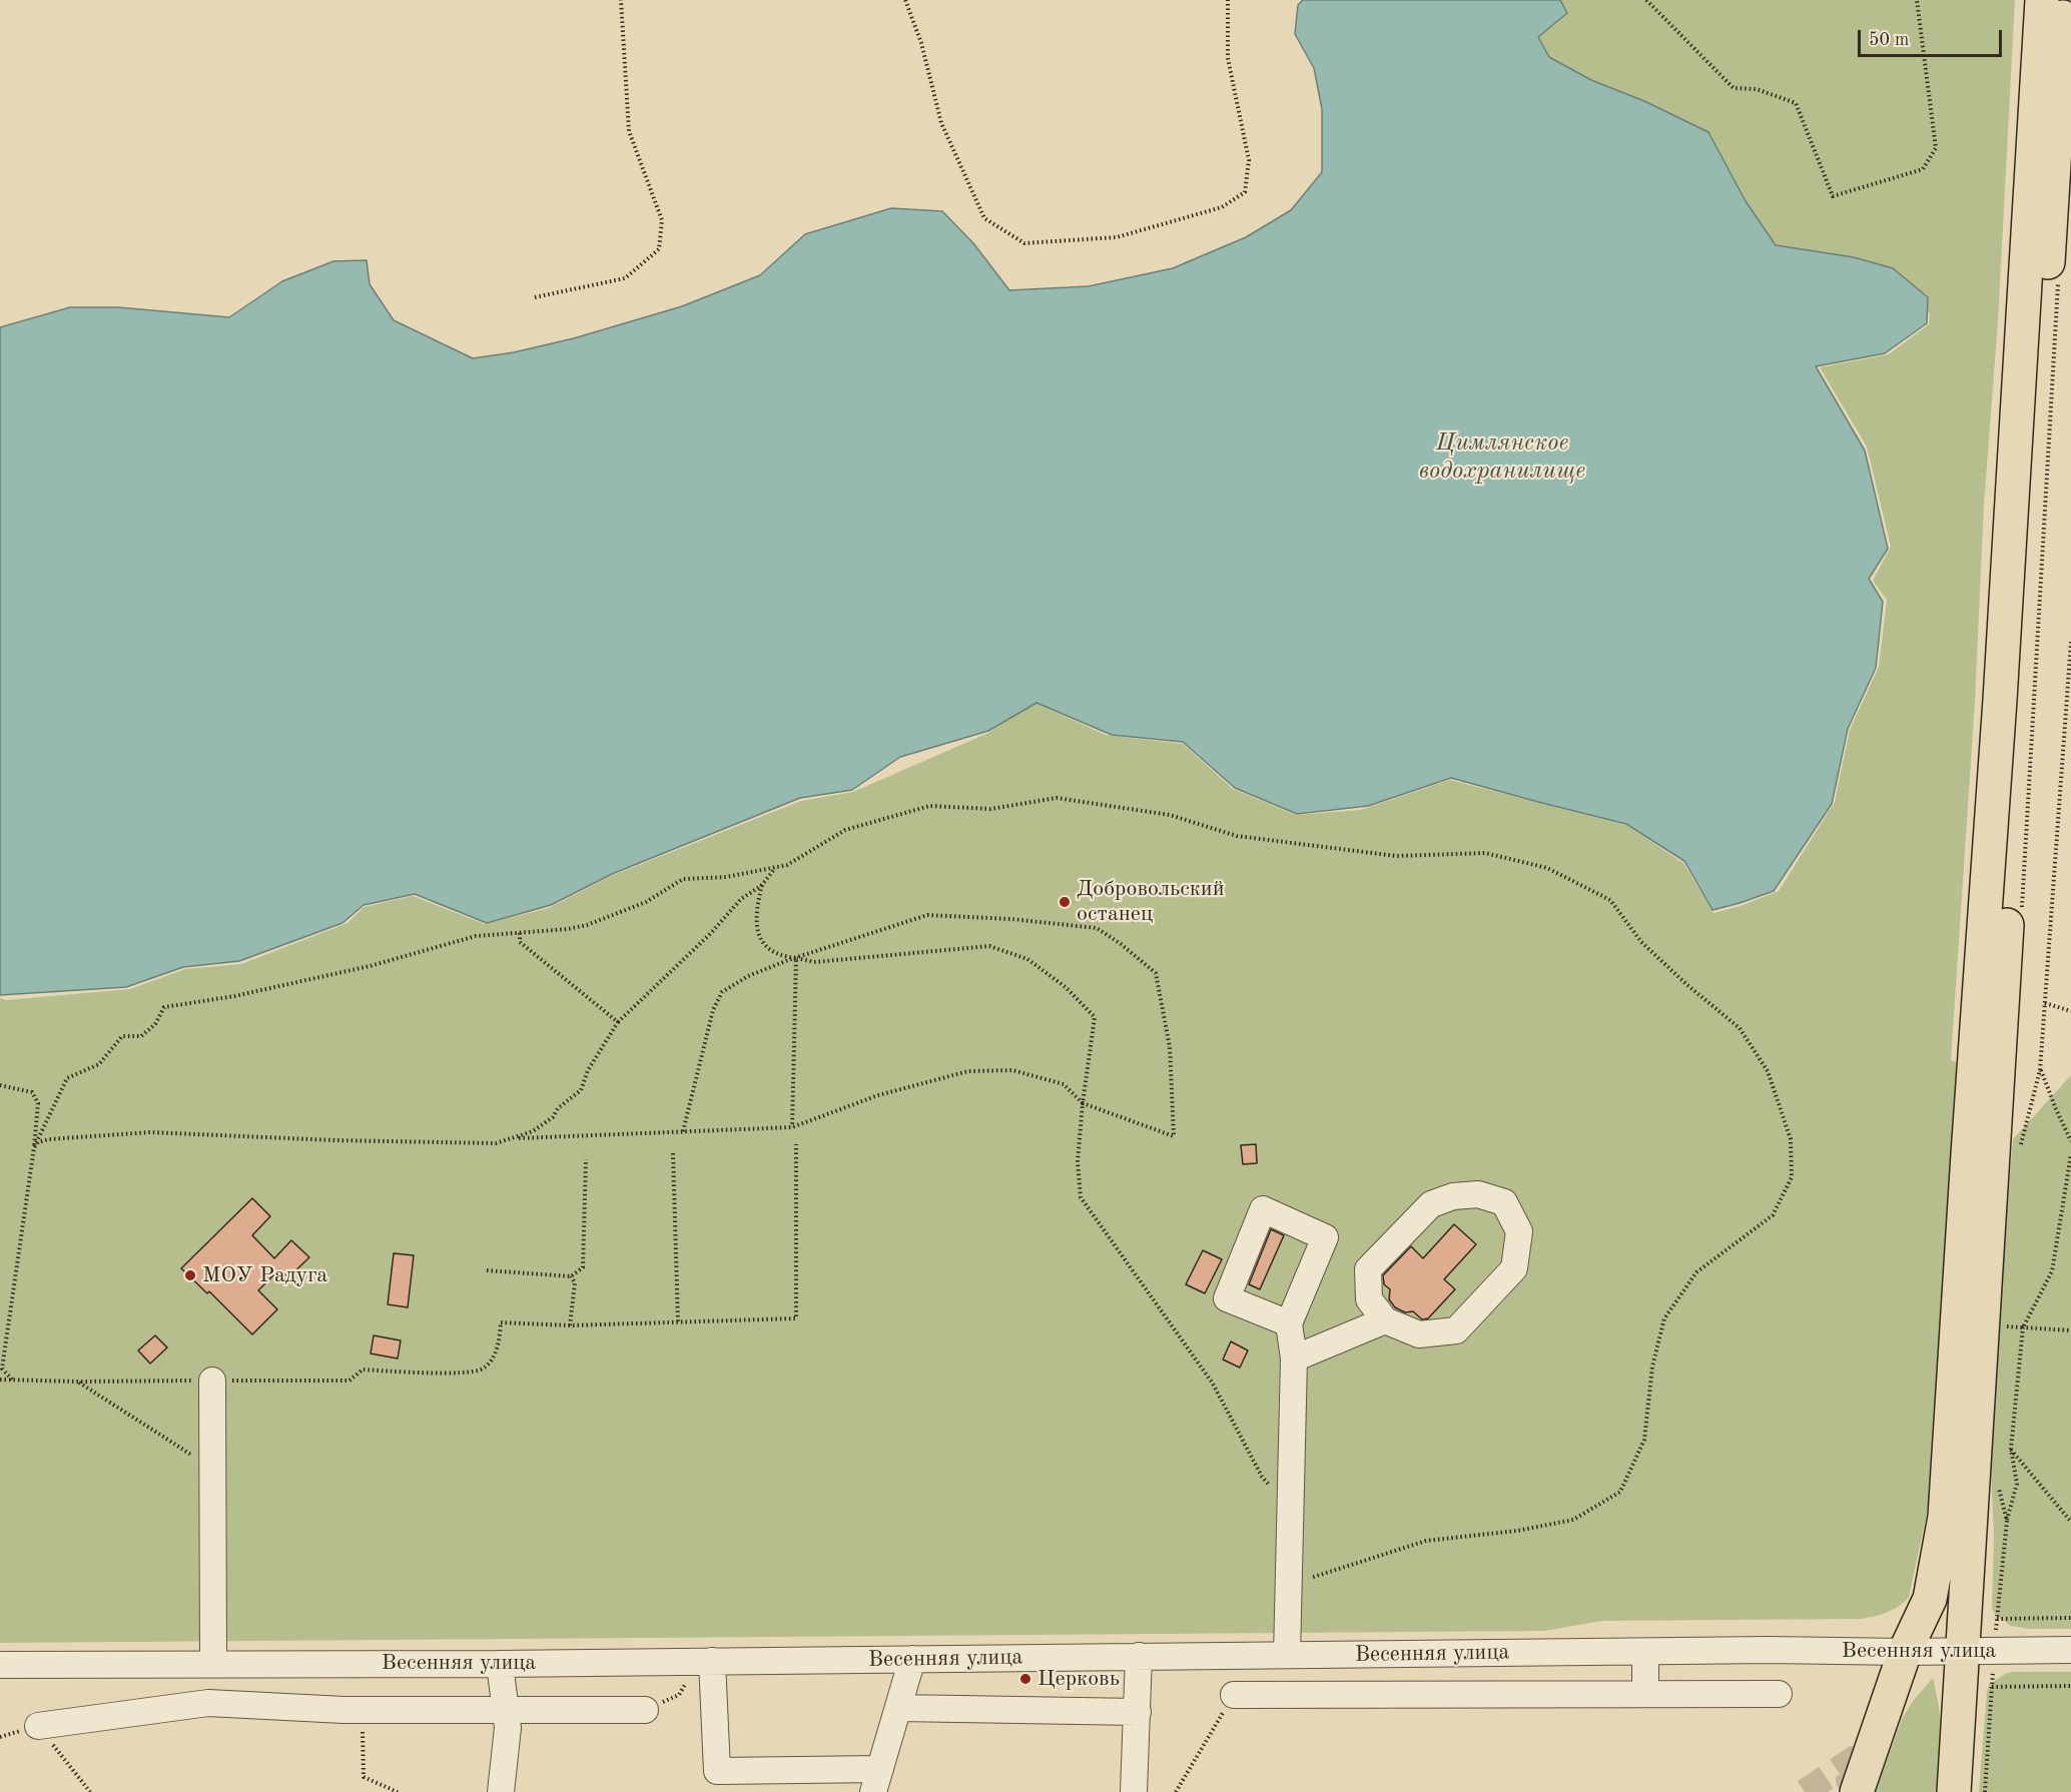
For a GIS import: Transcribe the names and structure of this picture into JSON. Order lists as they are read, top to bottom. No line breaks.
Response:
{"streets":{"street":["Весенняя улица"]},"water":["Цимлянское водохранилище"],"places":["Добровольский останец","МОУ Радуга","Церковь"],"scale_bar":"50 m"}
